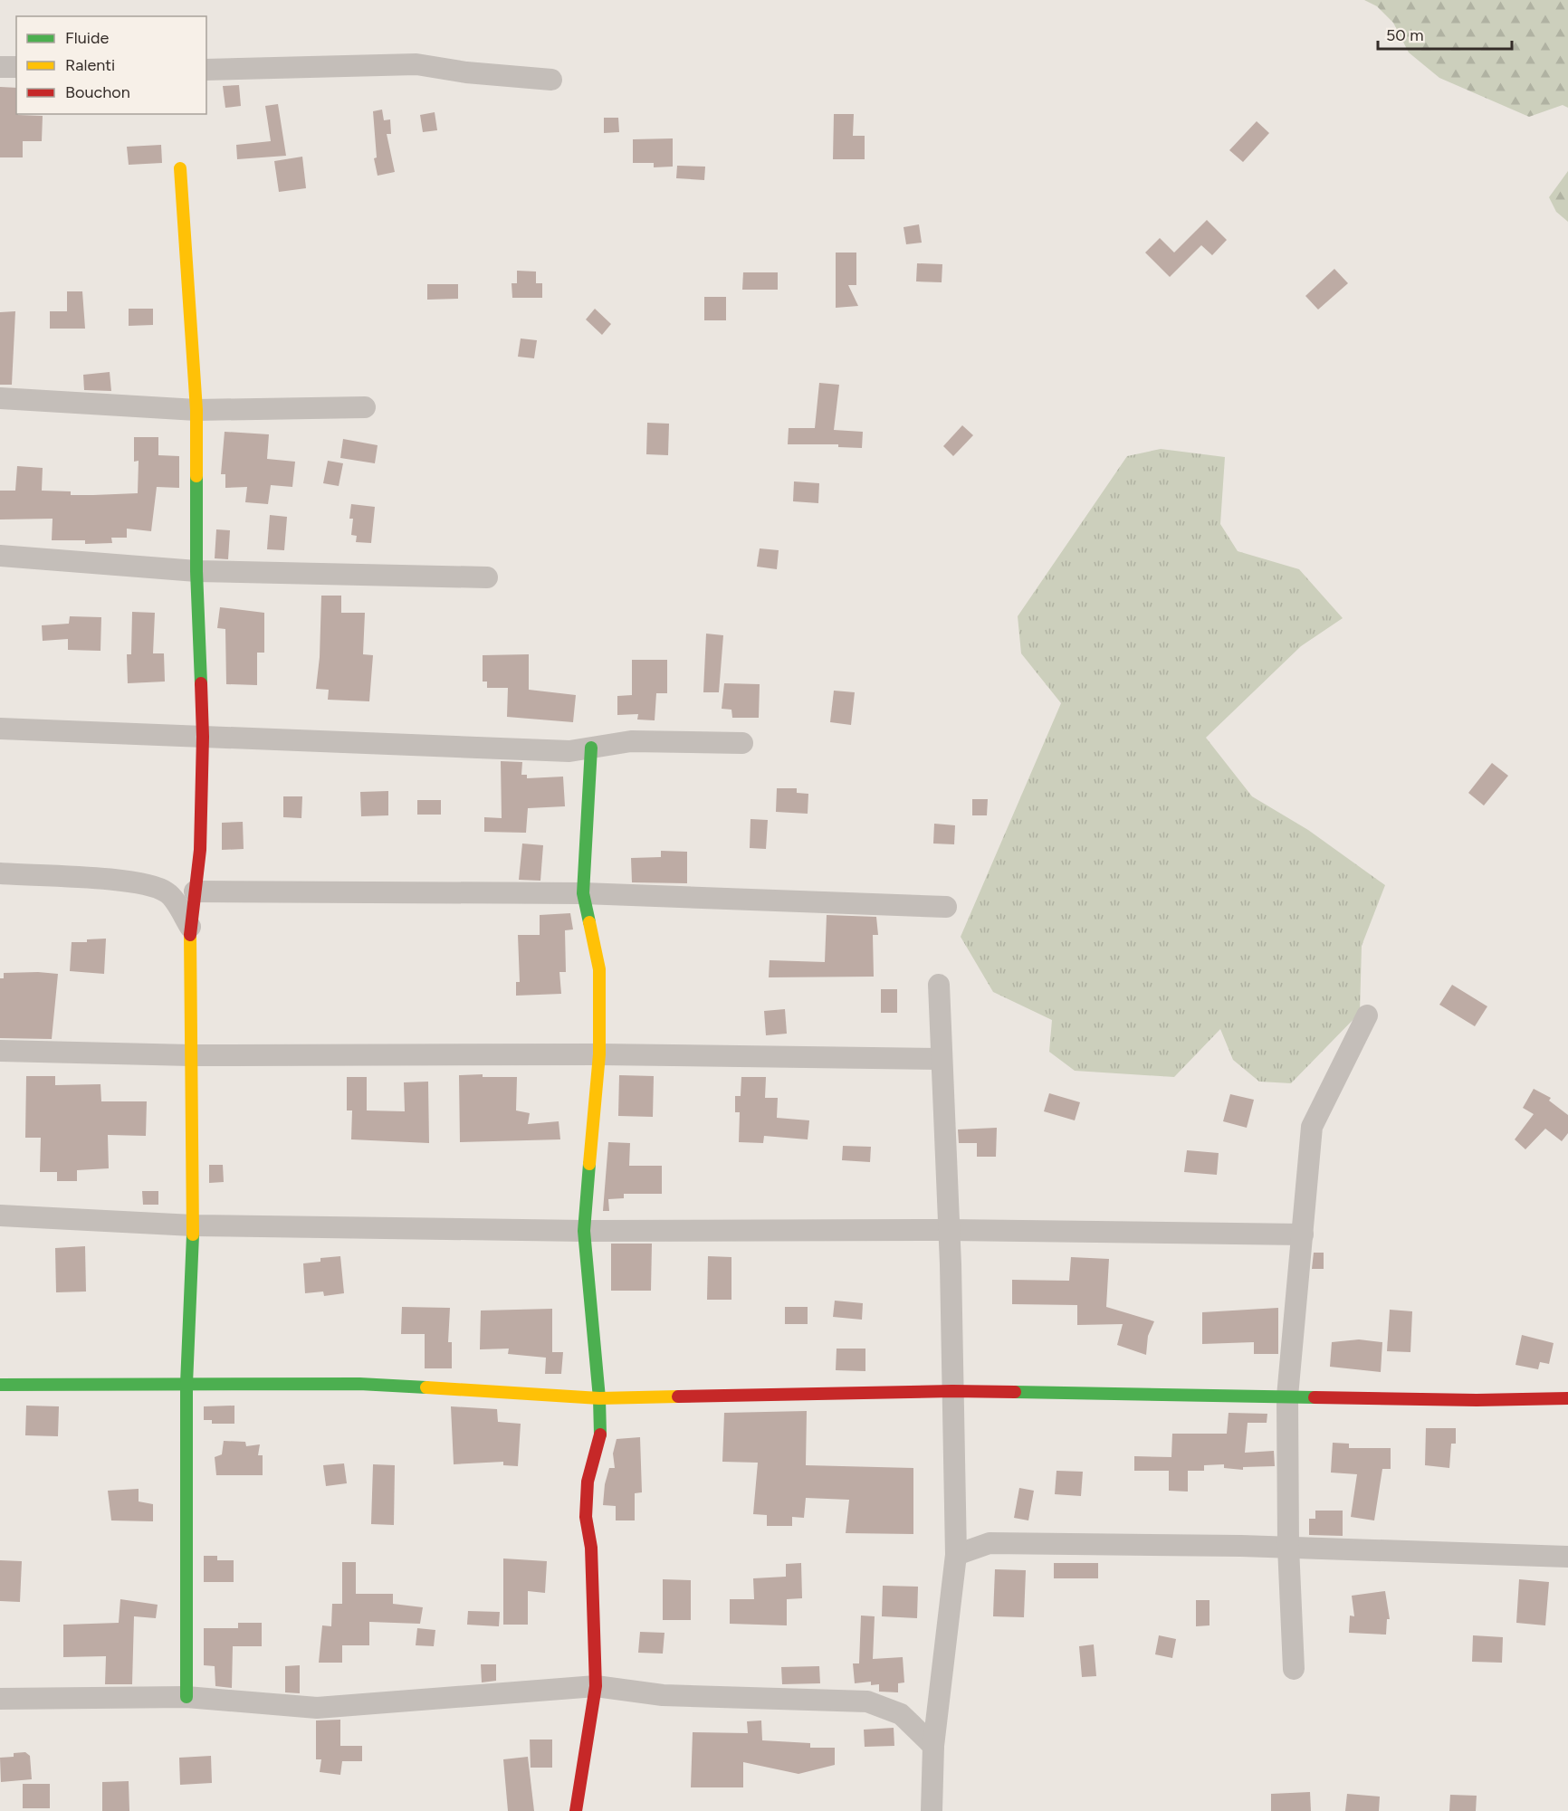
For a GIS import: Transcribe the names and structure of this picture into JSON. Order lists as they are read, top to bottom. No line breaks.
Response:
{"legend":["Fluide","Ralenti","Bouchon"],"scale_bar":"50 m"}
